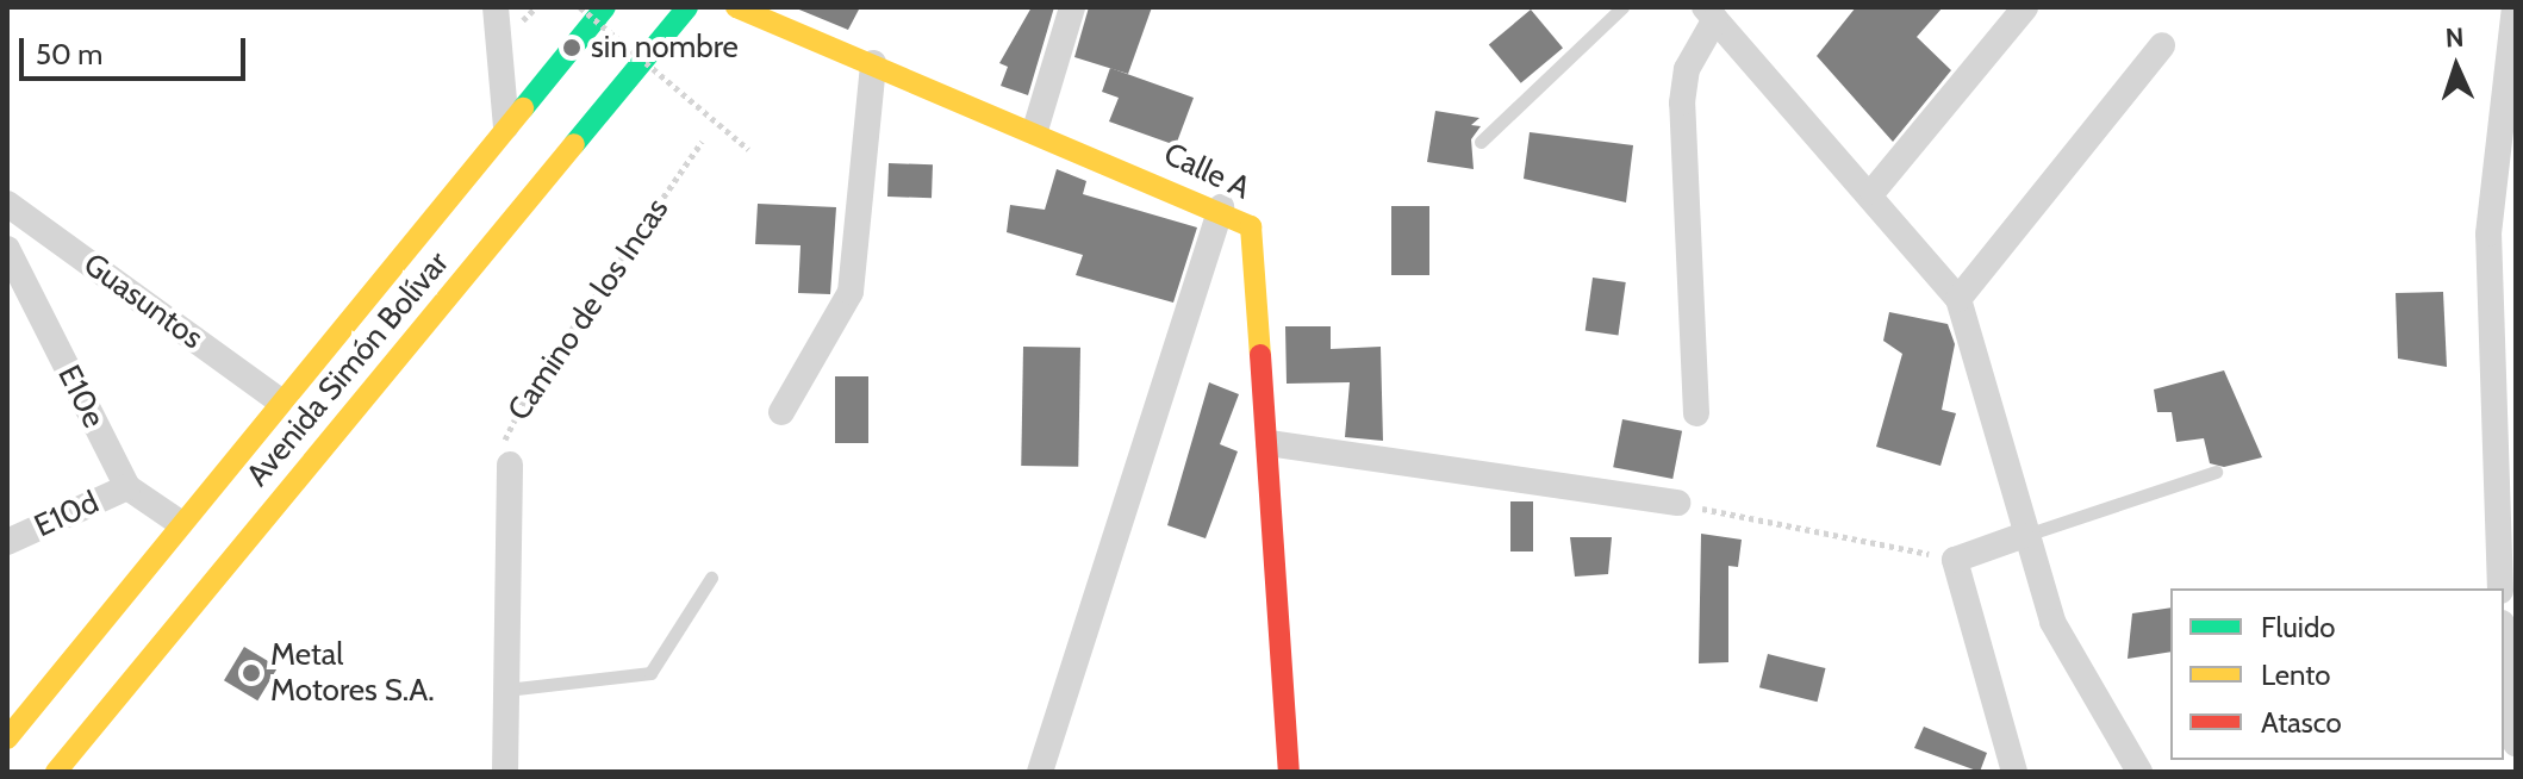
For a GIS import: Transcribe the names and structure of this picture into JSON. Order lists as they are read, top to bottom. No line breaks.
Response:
{"streets":{"main road":["Calle A","Avenida Simón Bolívar"],"street":["Guasuntos","Camino de los Incas","E10e","E10d"]},"crossings":[["Guasuntos","Avenida Simón Bolívar"],["Avenida Simón Bolívar","E10e"],["E10e","E10d"]],"places":["sin nombre","Metal Motores S.A."],"legend":["Fluido","Lento","Atasco"],"scale_bar":"50 m","north":"top"}
